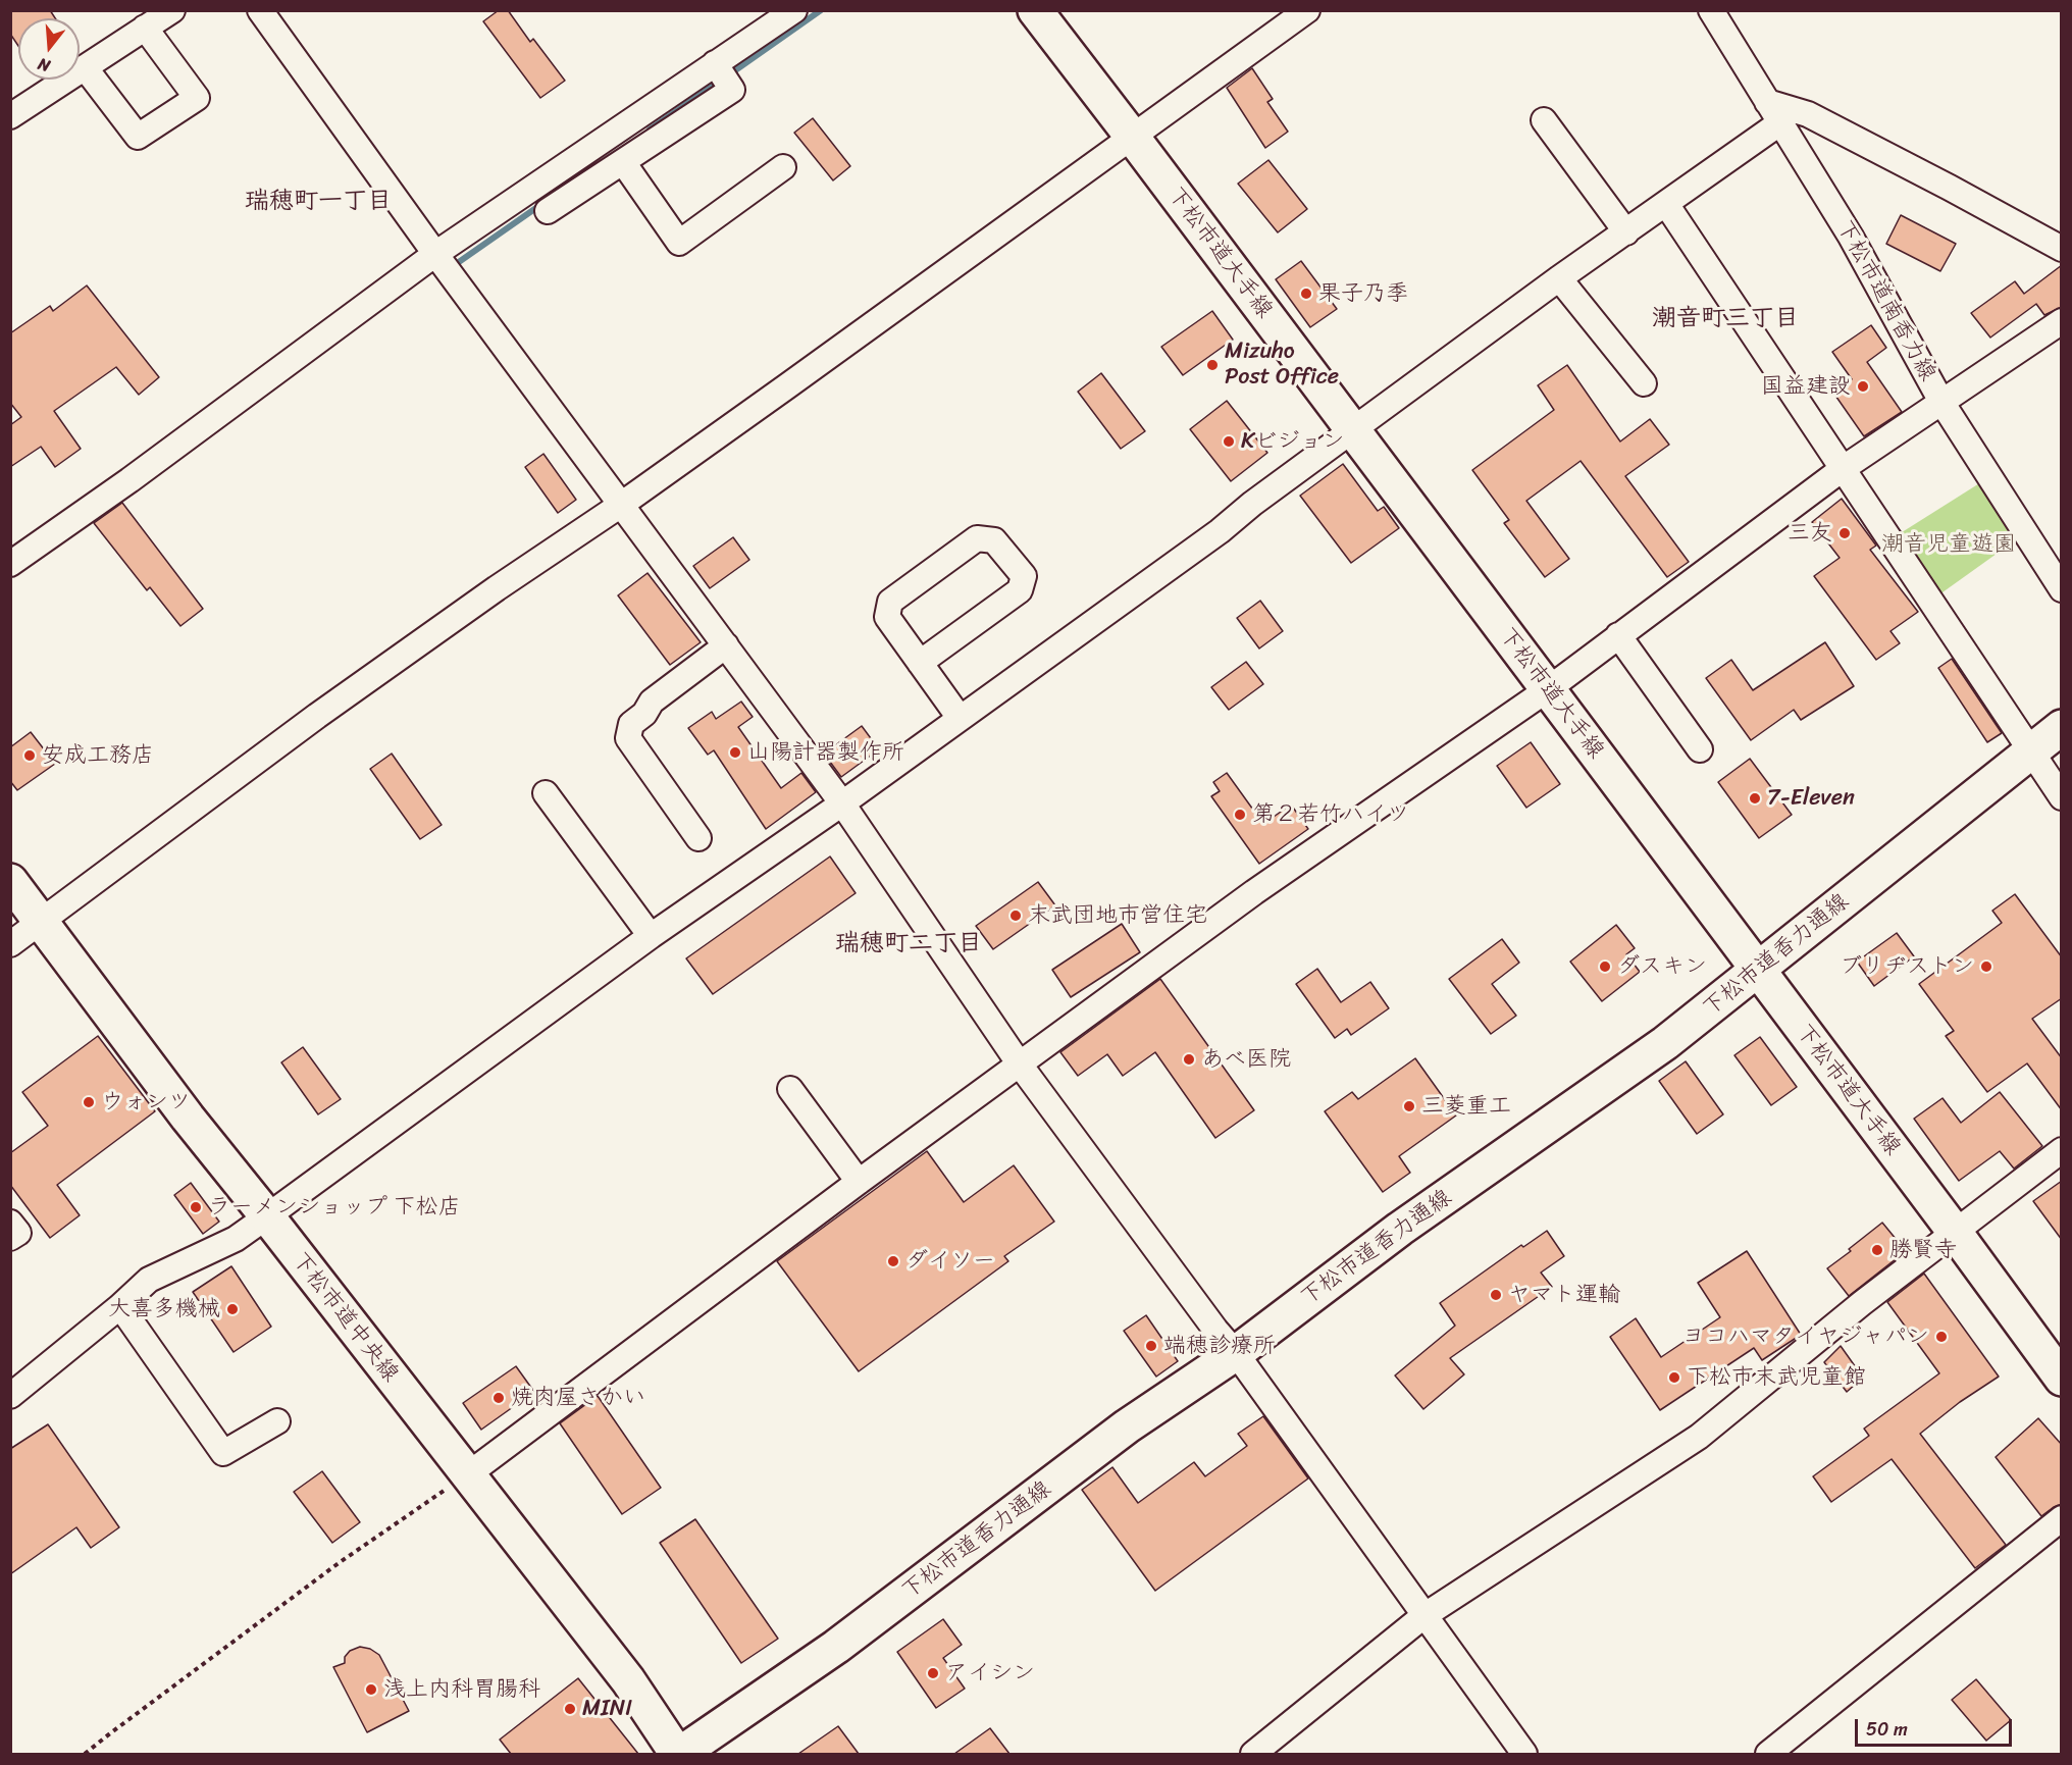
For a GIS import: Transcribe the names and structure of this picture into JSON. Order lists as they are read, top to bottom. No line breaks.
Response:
{"streets":{"street":["下松市道大手線","下松市道南香力線","下松市道香力通線","下松市道中央線"]},"crossings":[["下松市道大手線","下松市道香力通線"],["下松市道香力通線","下松市道中央線"]],"districts":["瑞穂町一丁目","潮音町三丁目","瑞穂町二丁目"],"parks":["潮音児童遊園"],"places":["果子乃季","Mizuho Post Office","国益建設","Kビジョン","三友","山陽計器製作所","安成工務店","7-Eleven","第２若竹ハイツ","末武団地市営住宅","ダスキン","ブリヂストン","あべ医院","ウォンツ","三菱重工","ラーメンショップ 下松店","勝賢寺","ダイソー","ヤマト運輸","大喜多機械","ヨコハマタイヤジャパン","端穂診療所","下松市末武児童館","焼肉屋さかい","アイシン","浅上内科胃腸科","MINI"],"scale_bar":"50 m","north":"bottom"}
